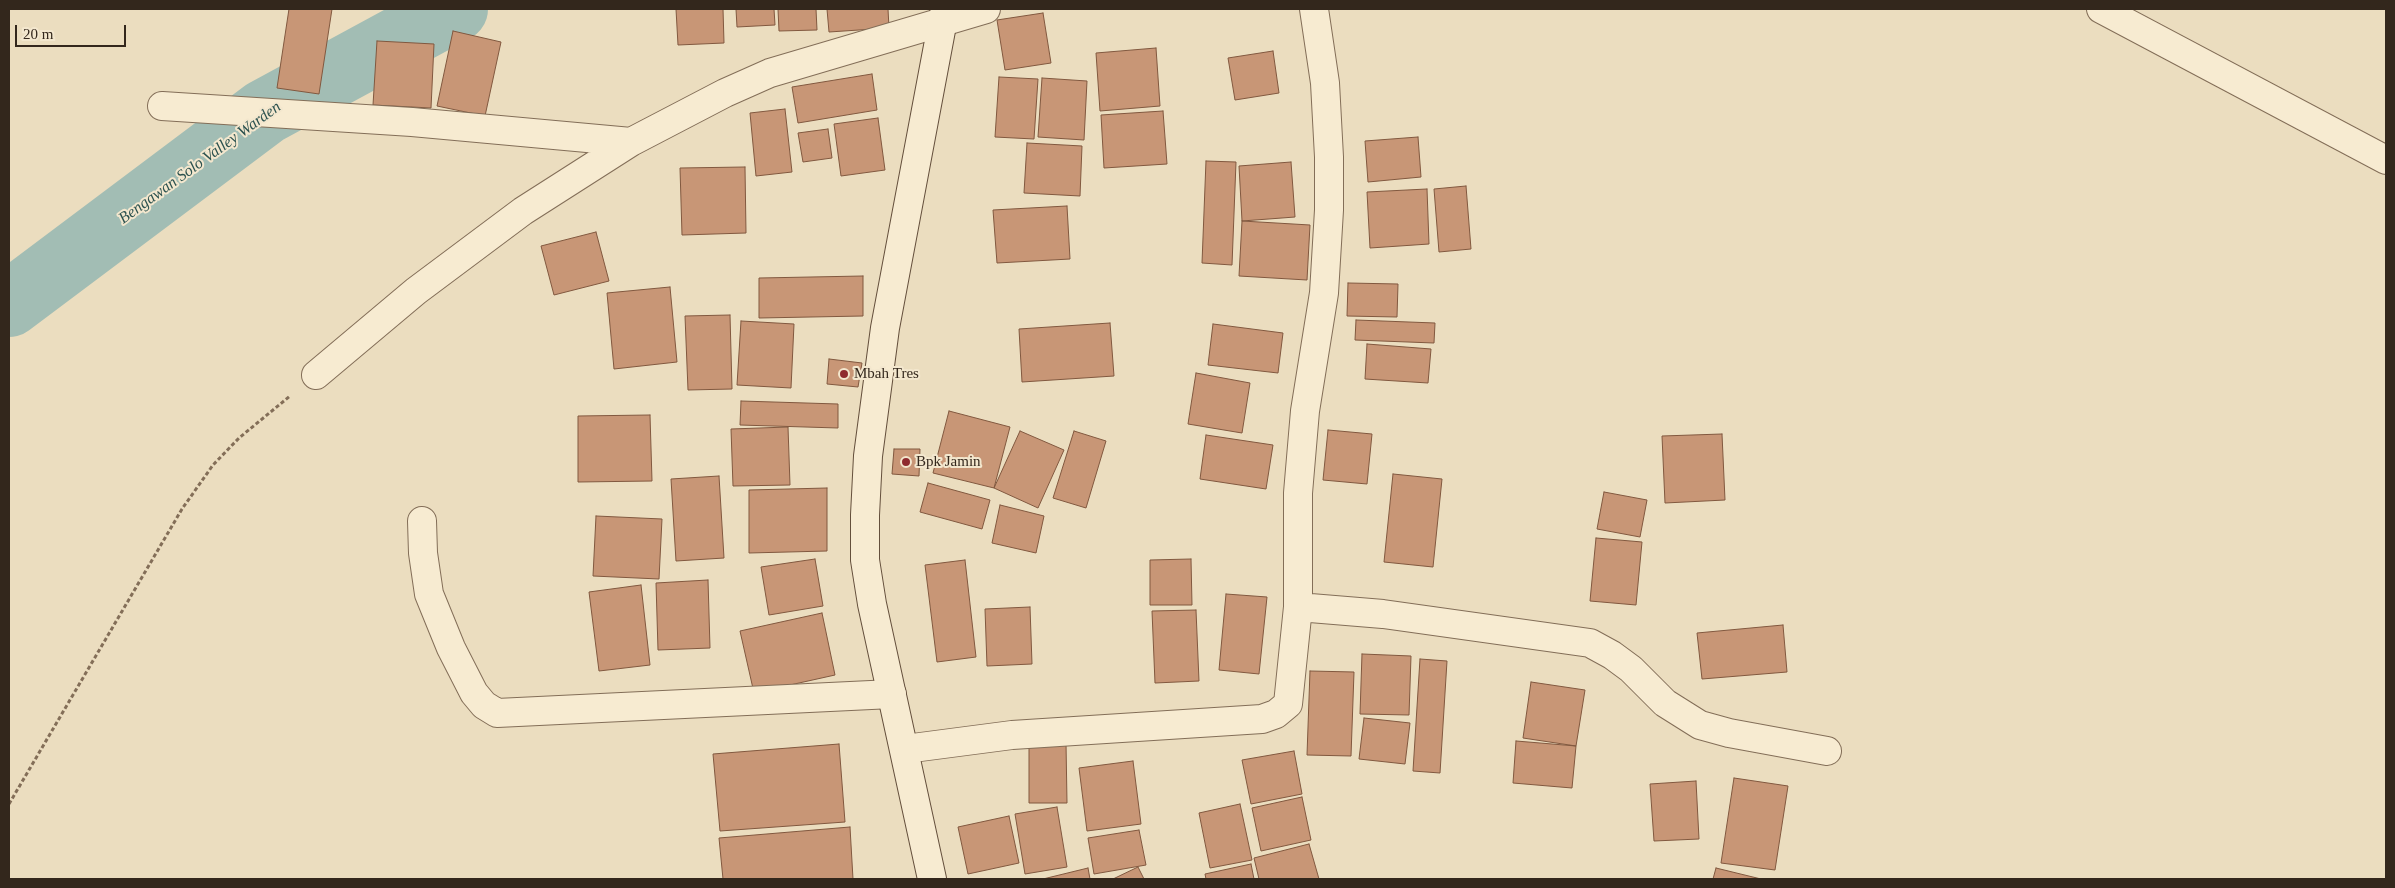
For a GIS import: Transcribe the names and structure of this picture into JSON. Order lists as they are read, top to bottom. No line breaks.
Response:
{"water":["Bengawan Solo Valley Warden"],"places":["Mbah Tres","Bpk Jamin"],"scale_bar":"20 m"}
